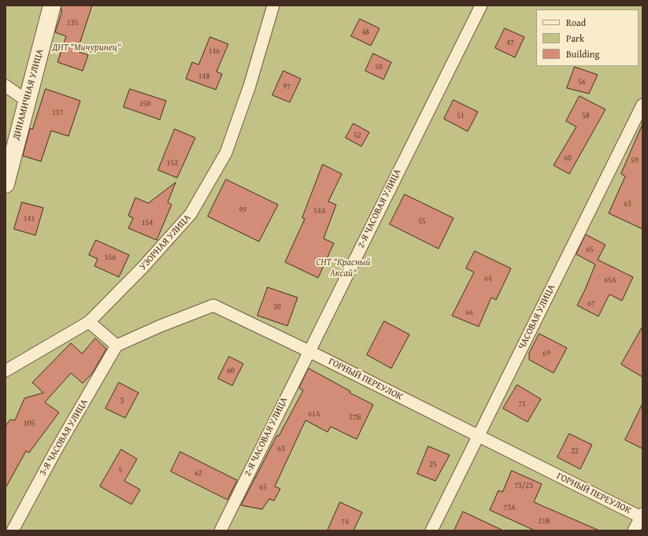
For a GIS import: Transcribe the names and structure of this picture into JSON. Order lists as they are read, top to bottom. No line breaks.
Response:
{"streets":{"street":["ДИНАМИЧНАЯ УЛИЦА"],"lane":["2-Я ЧАСОВАЯ УЛИЦА","УЗОРНАЯ УЛИЦА","ЧАСОВАЯ УЛИЦА","ГОРНЫЙ ПЕРЕУЛОК","3-Я ЧАСОВАЯ УЛИЦА"]},"crossings":[["2-Я ЧАСОВАЯ УЛИЦА","ГОРНЫЙ ПЕРЕУЛОК"],["ЧАСОВАЯ УЛИЦА","ГОРНЫЙ ПЕРЕУЛОК"],["ГОРНЫЙ ПЕРЕУЛОК","3-Я ЧАСОВАЯ УЛИЦА"]],"parks":["ДНТ \"Мичуринец\"","СНТ \"Красный Аксай\""],"house_numbers":["135","48","47","146","50","148","56","97","150","137","51","58","52","60","59","152","63","99","54А","141","55","154","65","156","64","65А","67","30","66","69","60","3","71","61А","27Б","105","63","22","25","5","62","73/23","65","73А","21В","74"],"legend":["Road","Park","Building"]}
